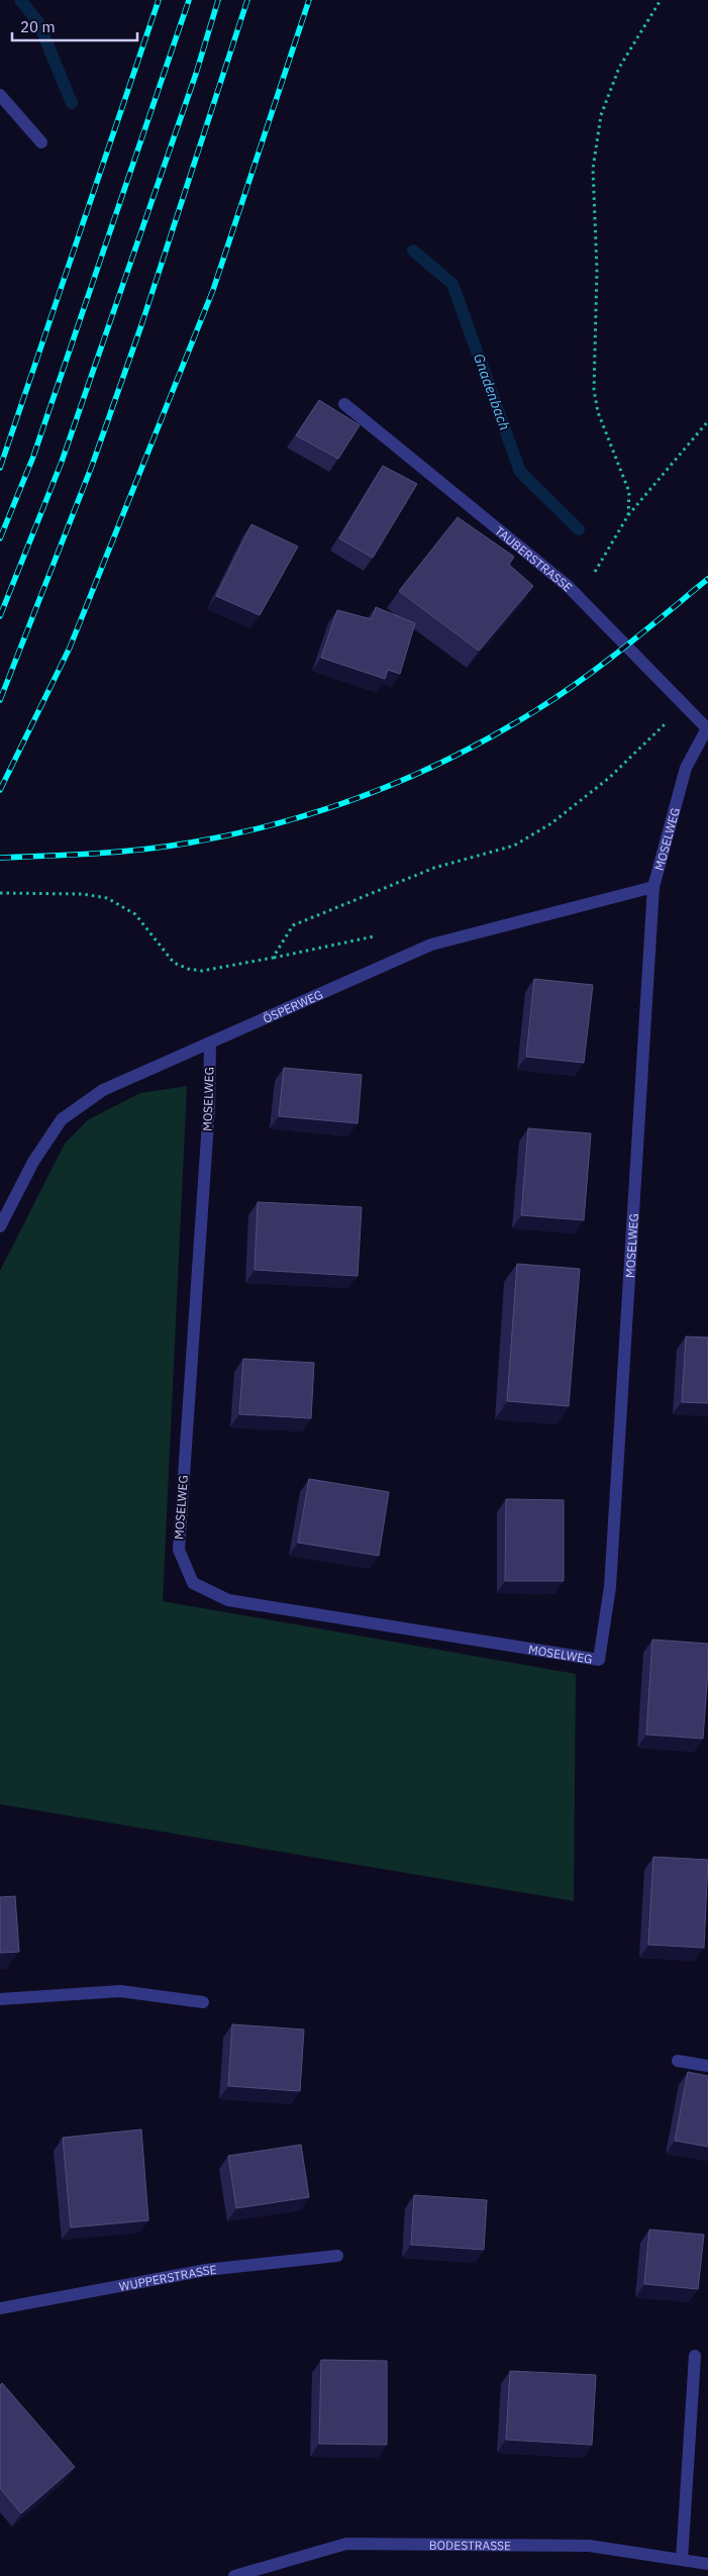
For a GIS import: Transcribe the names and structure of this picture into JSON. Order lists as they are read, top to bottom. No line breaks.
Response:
{"streets":{"street":["TAUBERSTRASSE","MOSELWEG","ÖSPERWEG","WUPPERSTRASSE","BODESTRASSE"]},"crossings":[["TAUBERSTRASSE","MOSELWEG"],["MOSELWEG","ÖSPERWEG"]],"water":["Gnadenbach"],"scale_bar":"20 m"}
